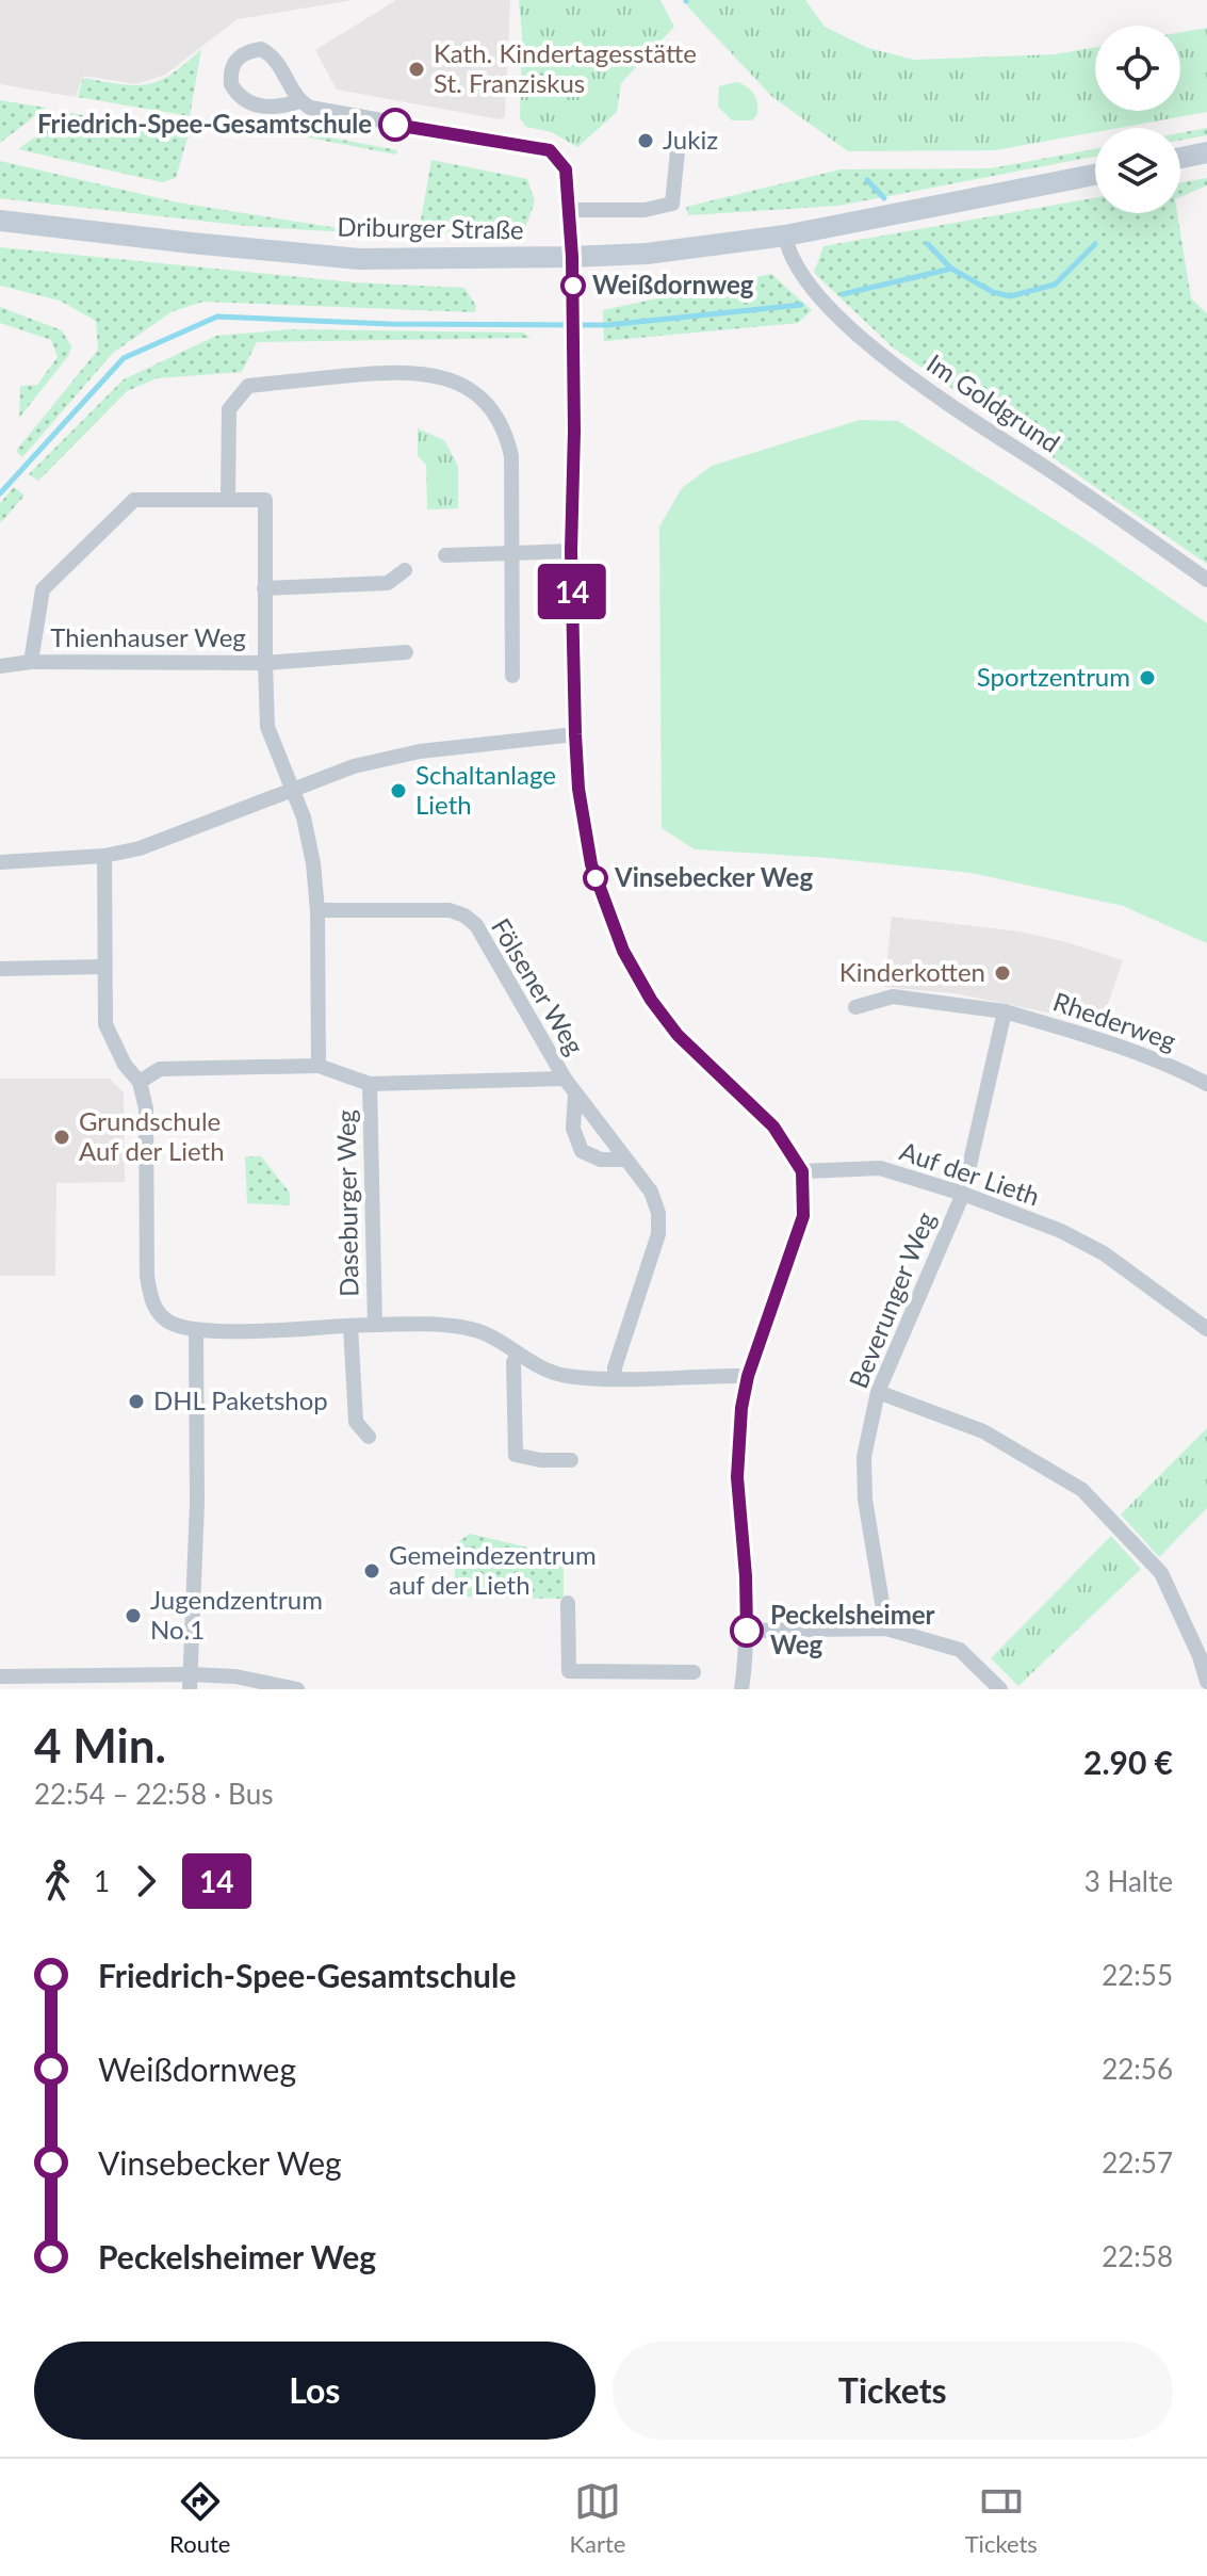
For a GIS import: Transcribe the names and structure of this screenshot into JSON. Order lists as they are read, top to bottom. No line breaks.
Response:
{"streets":{"main road":["Driburger Straße"],"street":["Im Goldgrund","Thienhauser Weg","Fölsener Weg","Rhederweg","Auf der Lieth","Daseburger Weg","Beverunger Weg"]},"crossings":[["Driburger Straße","Im Goldgrund"],["Fölsener Weg","Daseburger Weg"],["Auf der Lieth","Beverunger Weg"]],"places":["Kath. Kindertagesstätte St. Franziskus","Friedrich-Spee-Gesamtschule","Jukiz","Weißdornweg","Sportzentrum","Schaltanlage Lieth","Vinsebecker Weg","Kinderkotten","Grundschule Auf der Lieth","DHL Paketshop","Gemeindezentrum auf der Lieth","Jugendzentrum No.1","Peckelsheimer Weg"],"lines":["bus line 14"],"page":{"on_map":"14","heading":["4 Min.","22:54 – 22:58 · Bus","2.90 €"],"legs":["1","14","3 Halte"],"list":[{"name":"Friedrich-Spee-Gesamtschule","value":"22:55"},{"name":"Weißdornweg","value":"22:56"},{"name":"Vinsebecker Weg","value":"22:57"},{"name":"Peckelsheimer Weg","value":"22:58"}],"buttons":["Los","Tickets"],"tabs":["Route","Karte","Tickets"]}}
